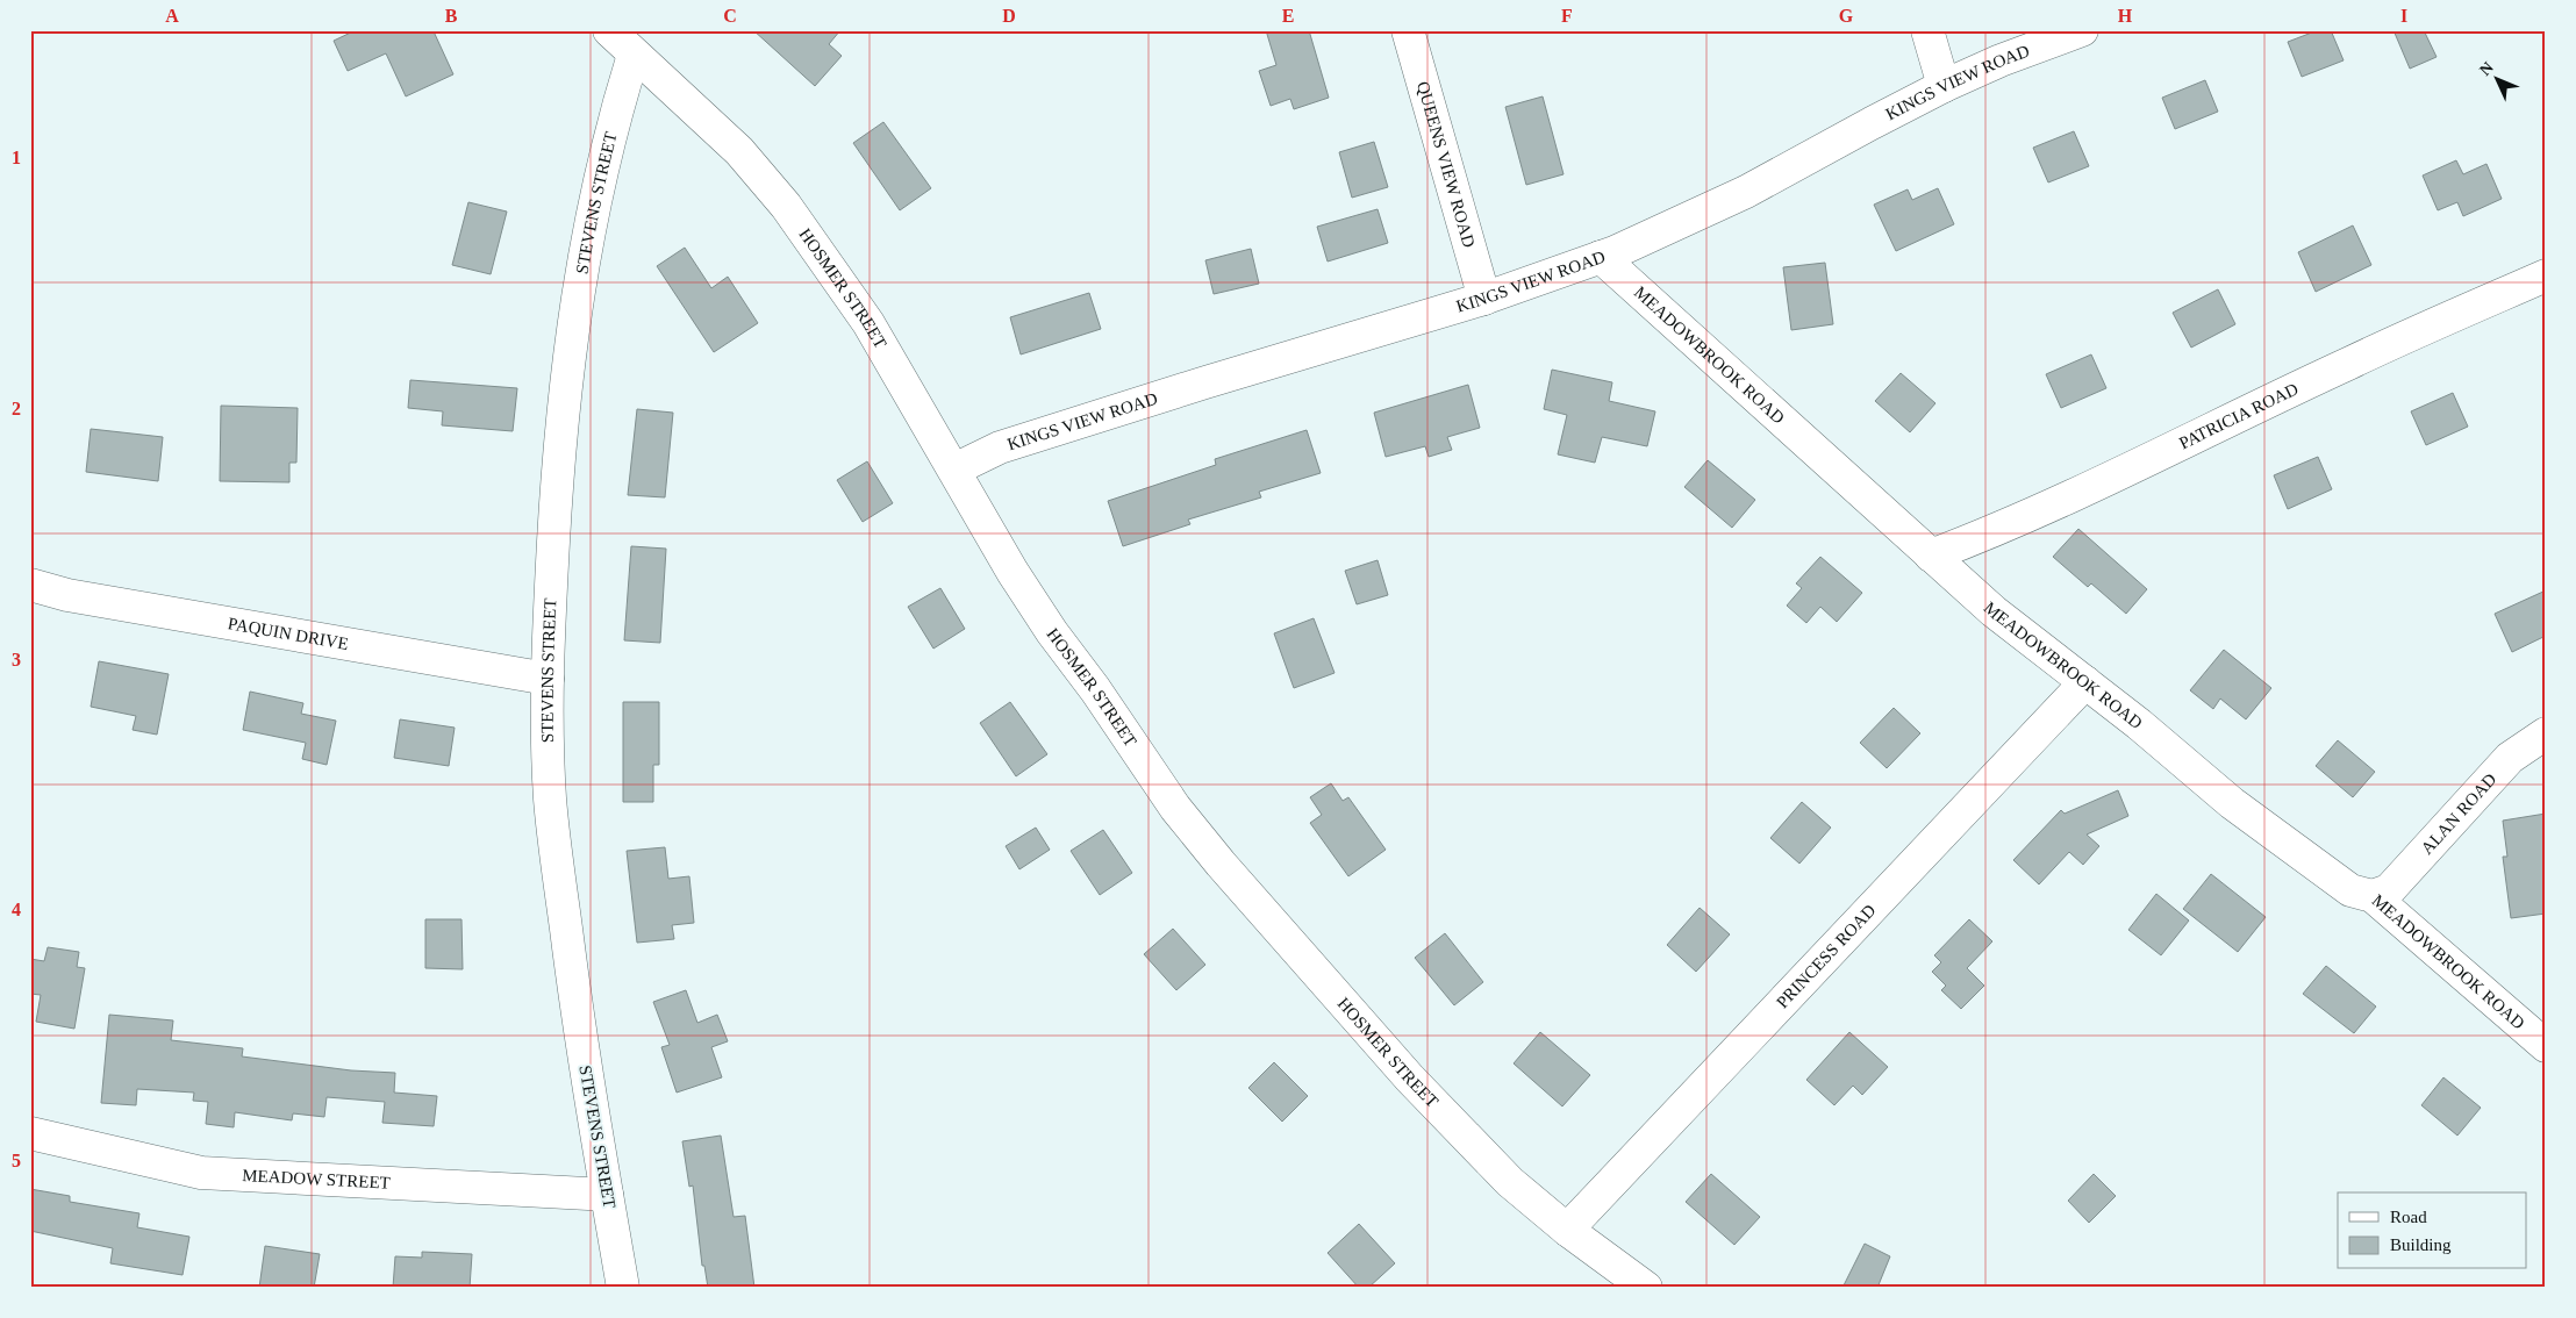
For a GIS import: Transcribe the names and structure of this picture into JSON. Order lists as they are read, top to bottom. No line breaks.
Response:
{"streets":{"street":["KINGS VIEW ROAD","QUEENS VIEW ROAD","STEVENS STREET","HOSMER STREET","MEADOWBROOK ROAD","PATRICIA ROAD","PAQUIN DRIVE","ALAN ROAD","PRINCESS ROAD","MEADOW STREET"]},"crossings":[["KINGS VIEW ROAD","QUEENS VIEW ROAD"],["KINGS VIEW ROAD","HOSMER STREET"],["KINGS VIEW ROAD","MEADOWBROOK ROAD"],["STEVENS STREET","HOSMER STREET"],["STEVENS STREET","PAQUIN DRIVE"],["STEVENS STREET","MEADOW STREET"],["HOSMER STREET","PRINCESS ROAD"],["MEADOWBROOK ROAD","PATRICIA ROAD"],["MEADOWBROOK ROAD","ALAN ROAD"],["MEADOWBROOK ROAD","PRINCESS ROAD"]],"legend":["Road","Building"],"north":"top left","grid":{"columns":["A","B","C","D","E","F","G","H","I"],"rows":["1","2","3","4","5"]}}
